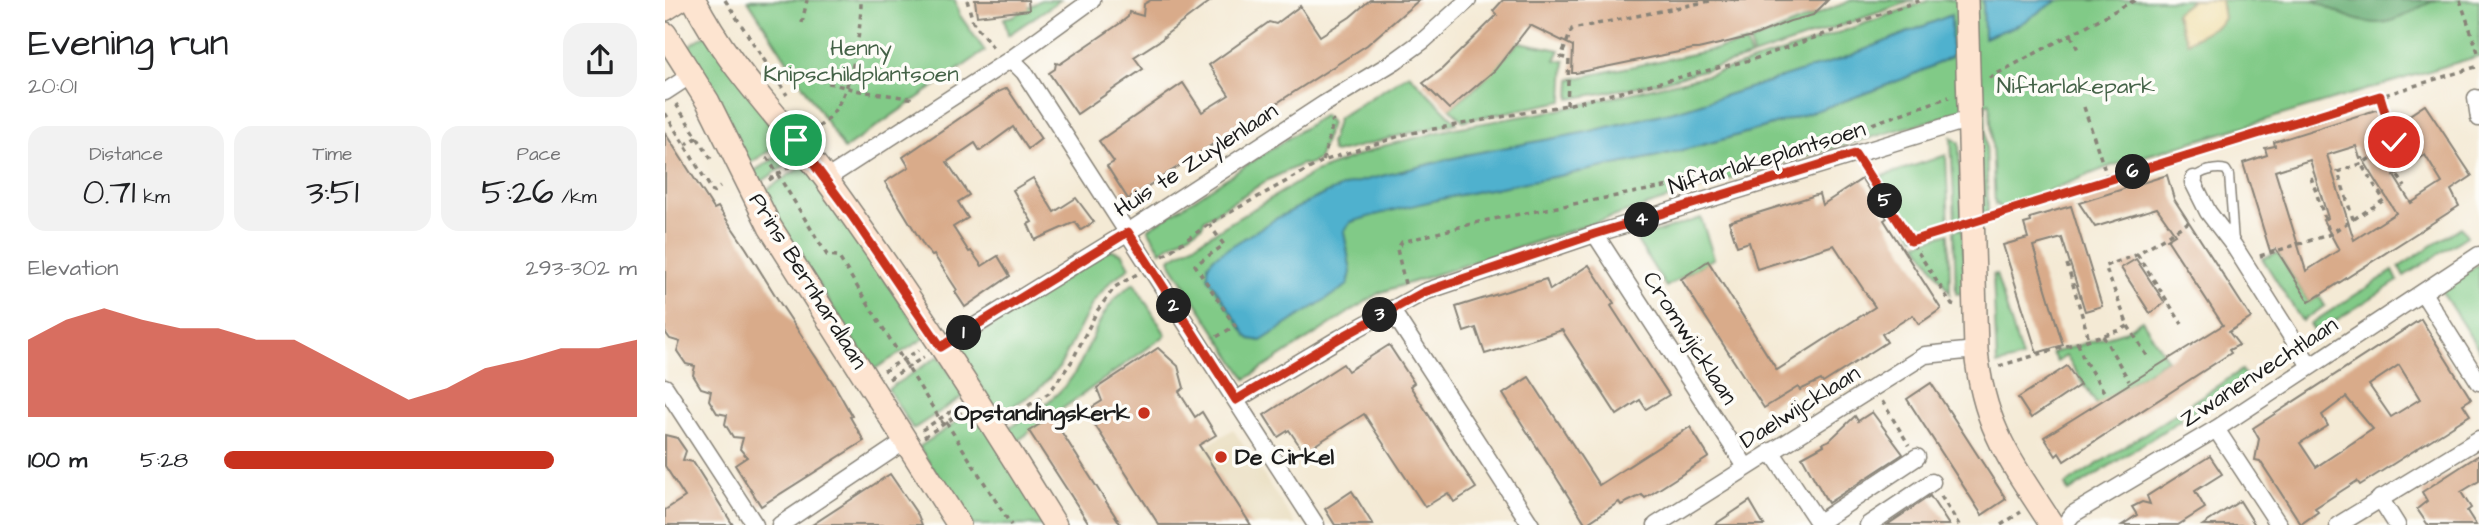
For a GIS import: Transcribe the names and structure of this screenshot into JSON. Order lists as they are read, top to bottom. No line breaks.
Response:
{"streets":{"street":["Niftarlakeplantsoen","Huis te Zuylenlaan","Prins Bernhardlaan","Cromwijcklaan","Zwanenvechtlaan","Daelwijcklaan"]},"crossings":[["Niftarlakeplantsoen","Cromwijcklaan"],["Cromwijcklaan","Daelwijcklaan"]],"parks":["Henny Knipschildplantsoen","Niftarlakepark"],"places":["Opstandingskerk","De Cirkel"],"page":{"heading":["Evening run","20:01"],"stats":[["Distance","0.71 km"],["Time","3:51"],["Pace","5:26 /km"]],"pins":["6","5","4","2","3","1"],"chart":["Elevation","293–302 m"],"list":[{"name":"100 m","note":"5:28"}]}}
